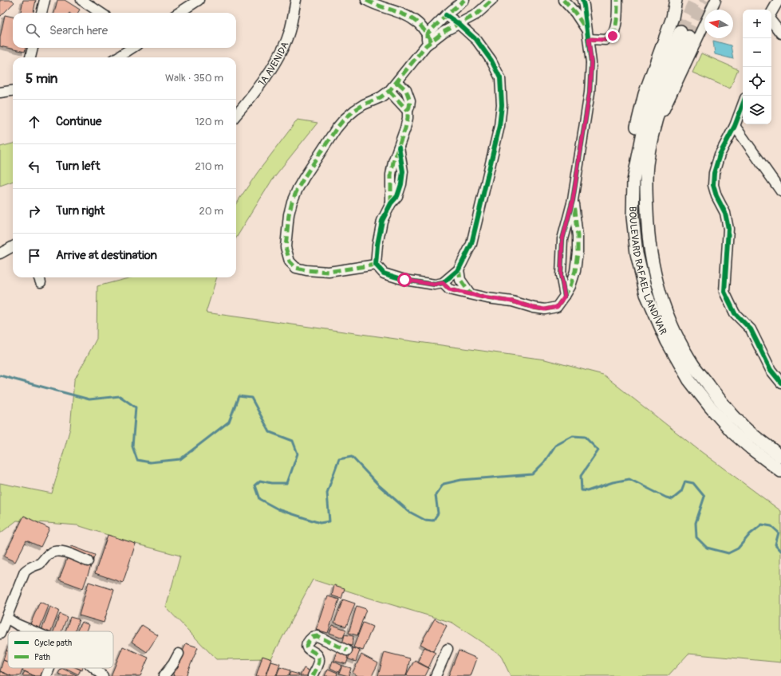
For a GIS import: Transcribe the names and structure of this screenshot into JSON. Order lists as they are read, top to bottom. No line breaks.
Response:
{"streets":{"main road":["BOULEVARD RAFAEL LANDÍVAR"],"street":["1A AVENIDA"]},"legend":["Cycle path","Path"],"north":"left","page":{"map_buttons":["+","−"],"search":"Search here","heading":["5 min","Walk · 350 m"],"list":[["Continue","120 m"],["Turn left","210 m"],["Turn right","20 m"],"Arrive at destination"]}}
